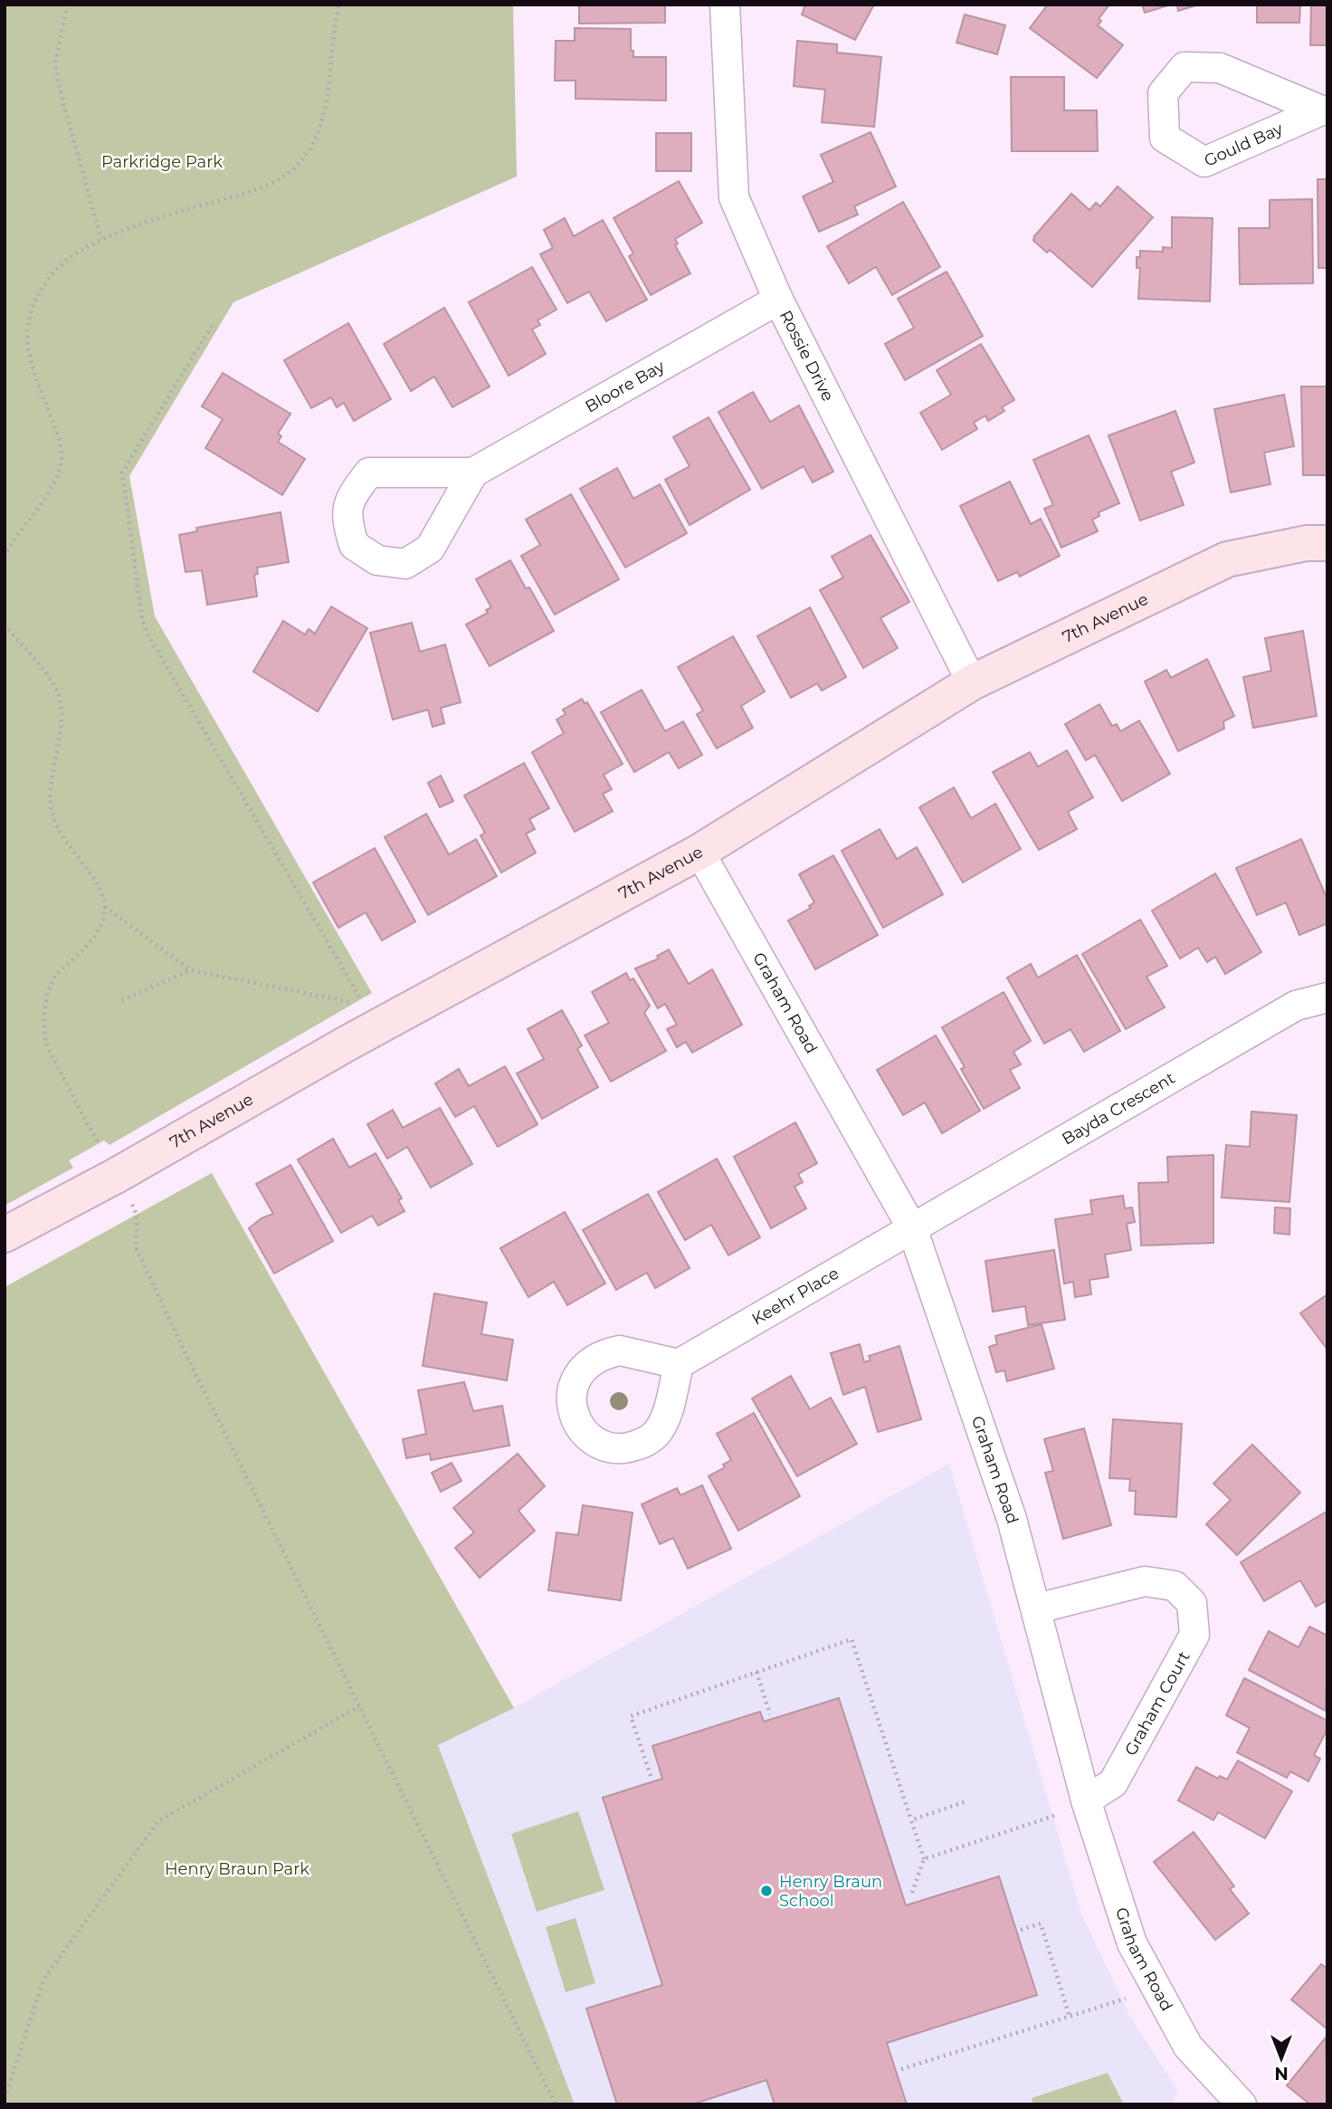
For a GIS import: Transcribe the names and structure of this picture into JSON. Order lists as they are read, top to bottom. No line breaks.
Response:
{"streets":{"street":["Gould Bay","Rossie Drive","Bloore Bay","7th Avenue","Graham Road","Bayda Crescent","Keehr Place","Graham Court"]},"crossings":[["Rossie Drive","Bloore Bay"],["Rossie Drive","7th Avenue"],["7th Avenue","Graham Road"],["Graham Road","Bayda Crescent"],["Graham Road","Keehr Place"],["Graham Road","Graham Court"],["Bayda Crescent","Keehr Place"]],"parks":["Parkridge Park","Henry Braun Park"],"places":["Henry Braun School"],"north":"bottom"}
